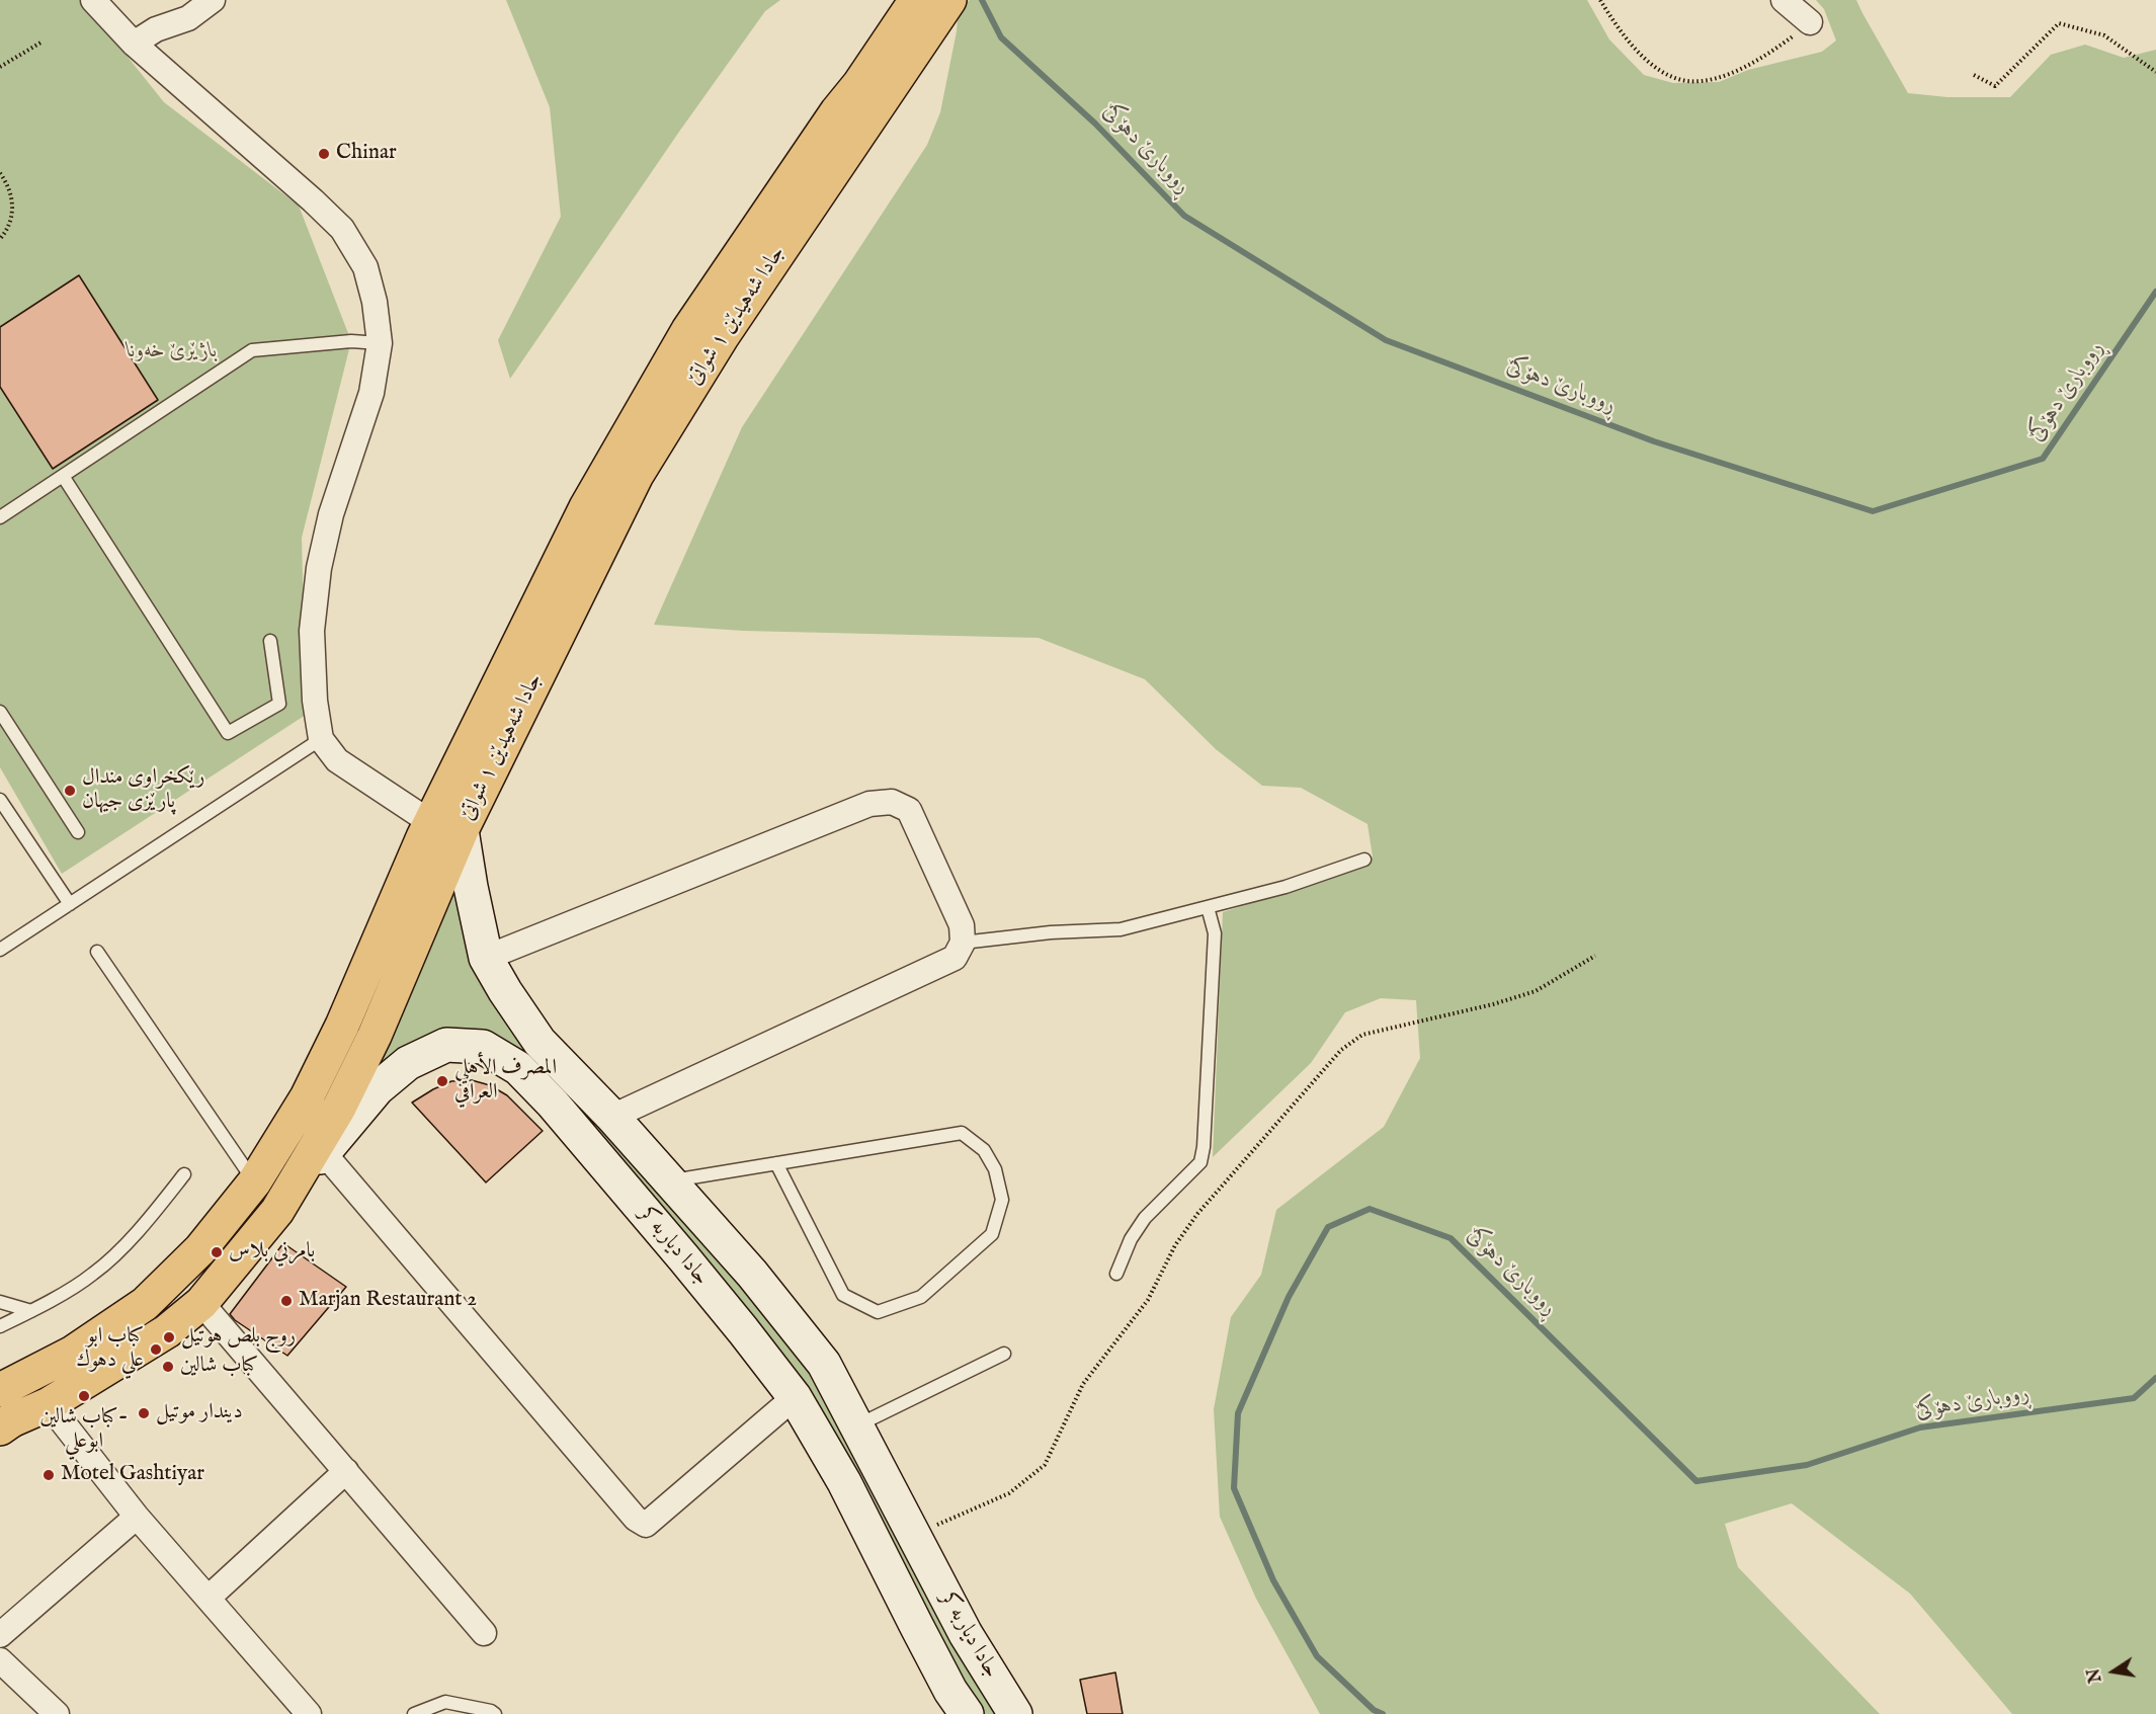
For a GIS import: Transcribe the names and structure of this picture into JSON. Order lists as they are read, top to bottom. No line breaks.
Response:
{"streets":{"main road":["جادا شەهیدێن ١ شواتێ","جادا دیاربه‌كر"]},"crossings":[["جادا شەهیدێن ١ شواتێ","جادا دیاربه‌كر"]],"water":["ڕووبارێ دهۆكێ"],"parks":["باژێرێ خه‌ونا"],"places":["Chinar","رێکخراوی مندال پارێزی جیهان","المصرف الأهلي العراقي","بامرني بلاس","Marjan Restaurant 2","روج بلص هوتيل","كباب ابو علي دهوك","كباب شالين","كباب شالين- ابوعلي","ديندار موتيل","Motel Gashtiyar"],"north":"left"}
